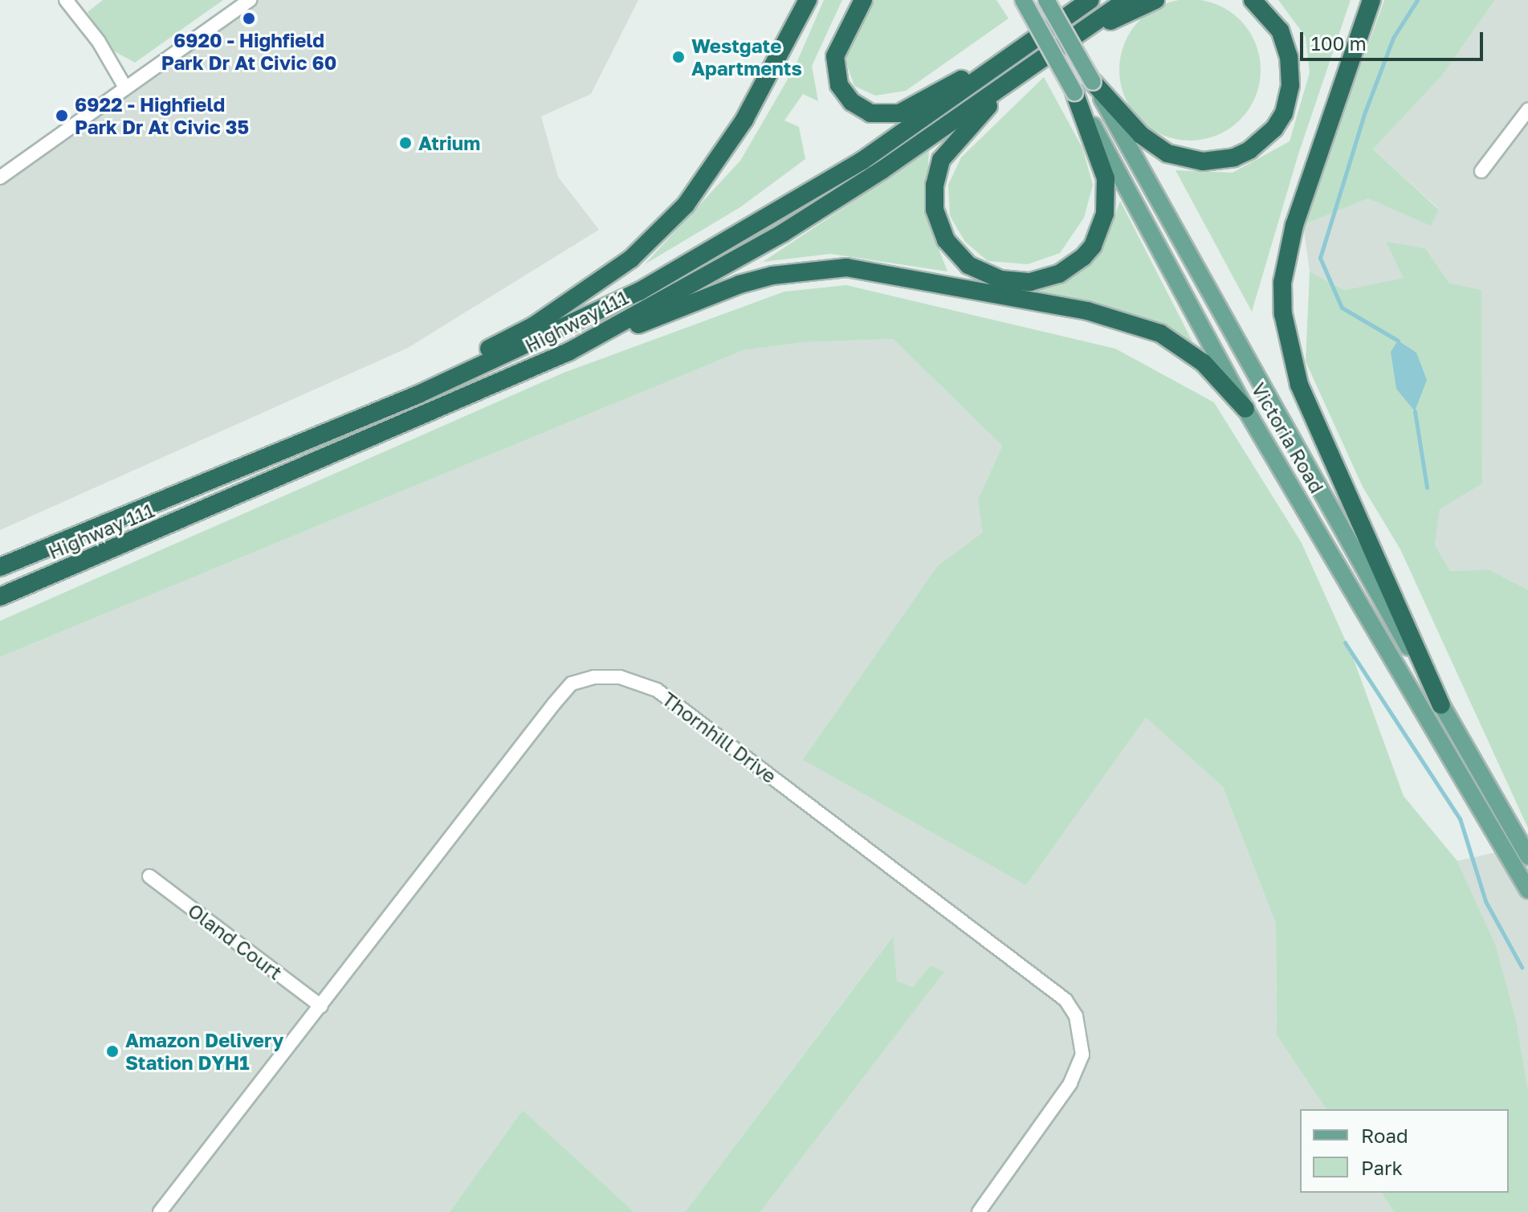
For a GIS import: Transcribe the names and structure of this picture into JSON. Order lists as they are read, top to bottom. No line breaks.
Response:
{"streets":{"highway":["Highway 111"],"main road":["Victoria Road"],"street":["Thornhill Drive","Oland Court"]},"crossings":[["Thornhill Drive","Oland Court"]],"places":["6920 - Highfield Park Dr At Civic 60","Westgate Apartments","6922 - Highfield Park Dr At Civic 35","Atrium","Amazon Delivery Station DYH1"],"legend":["Road","Park"],"scale_bar":"100 m"}
